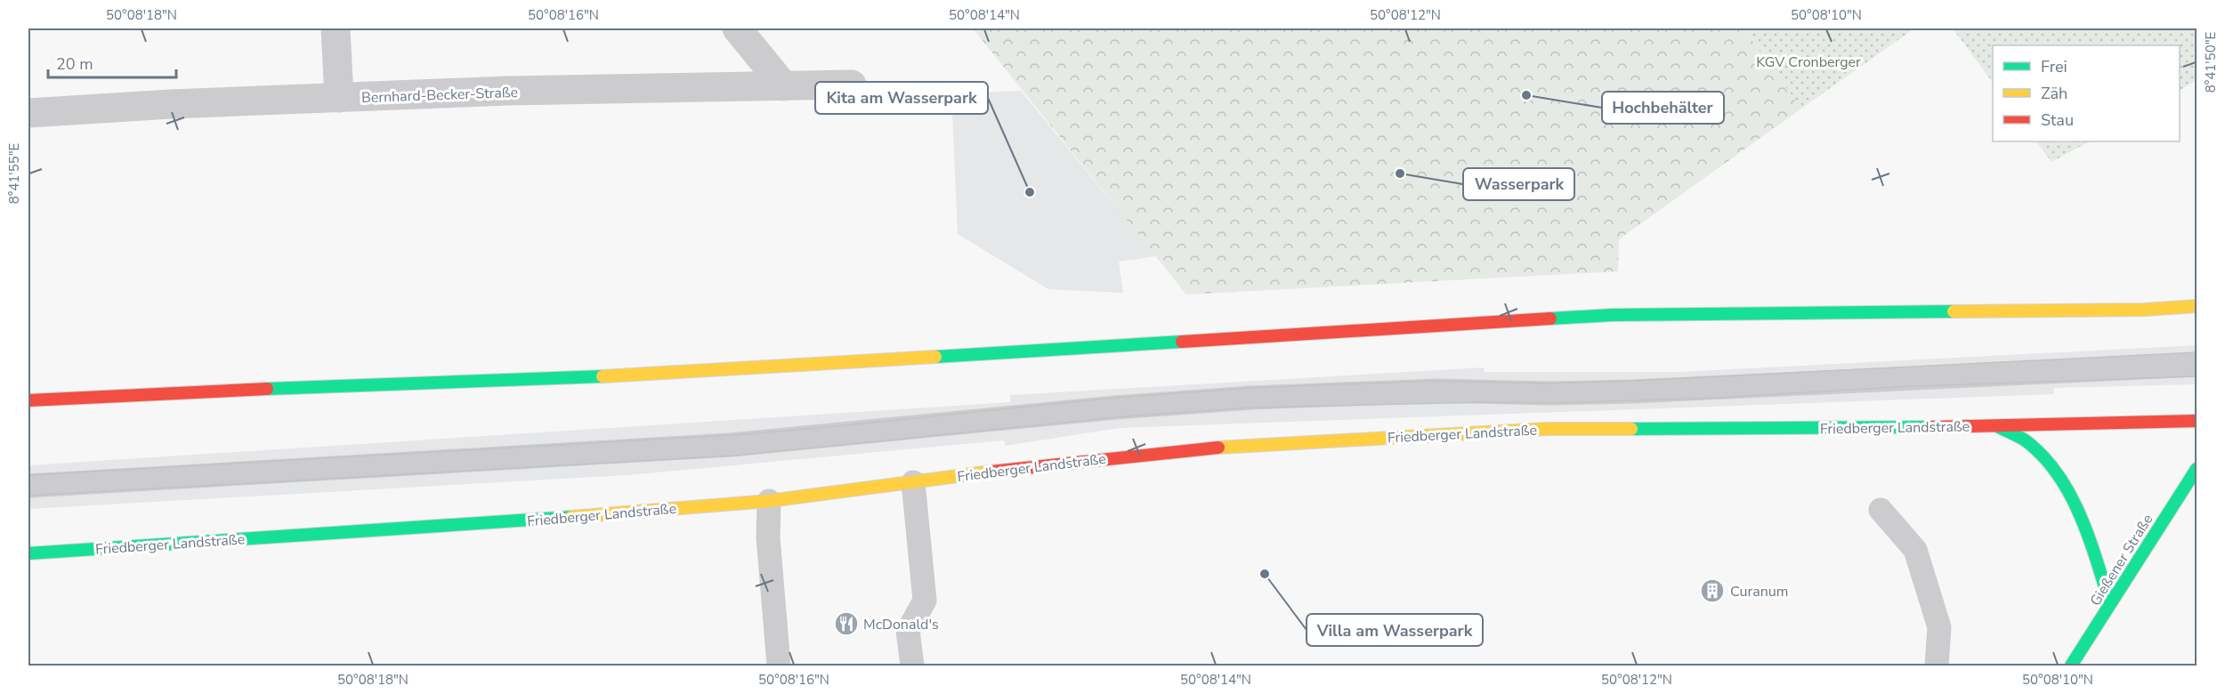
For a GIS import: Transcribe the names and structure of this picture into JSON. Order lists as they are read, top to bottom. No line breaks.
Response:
{"streets":{"main road":["Friedberger Landstraße","Gießener Straße"],"street":["Bernhard-Becker-Straße"]},"parks":["KGV Cronberger"],"places":{"other":["Hochbehälter","Wasserpark","Kita am Wasserpark","Villa am Wasserpark"],"building":["Curanum"],"restaurant":["McDonald's"]},"legend":["Frei","Zäh","Stau"],"scale_bar":"20 m","coordinates":["50°08'18\"N","50°08'16\"N","50°08'14\"N","50°08'12\"N","50°08'10\"N","8°41'50\"E","8°41'55\"E"]}
